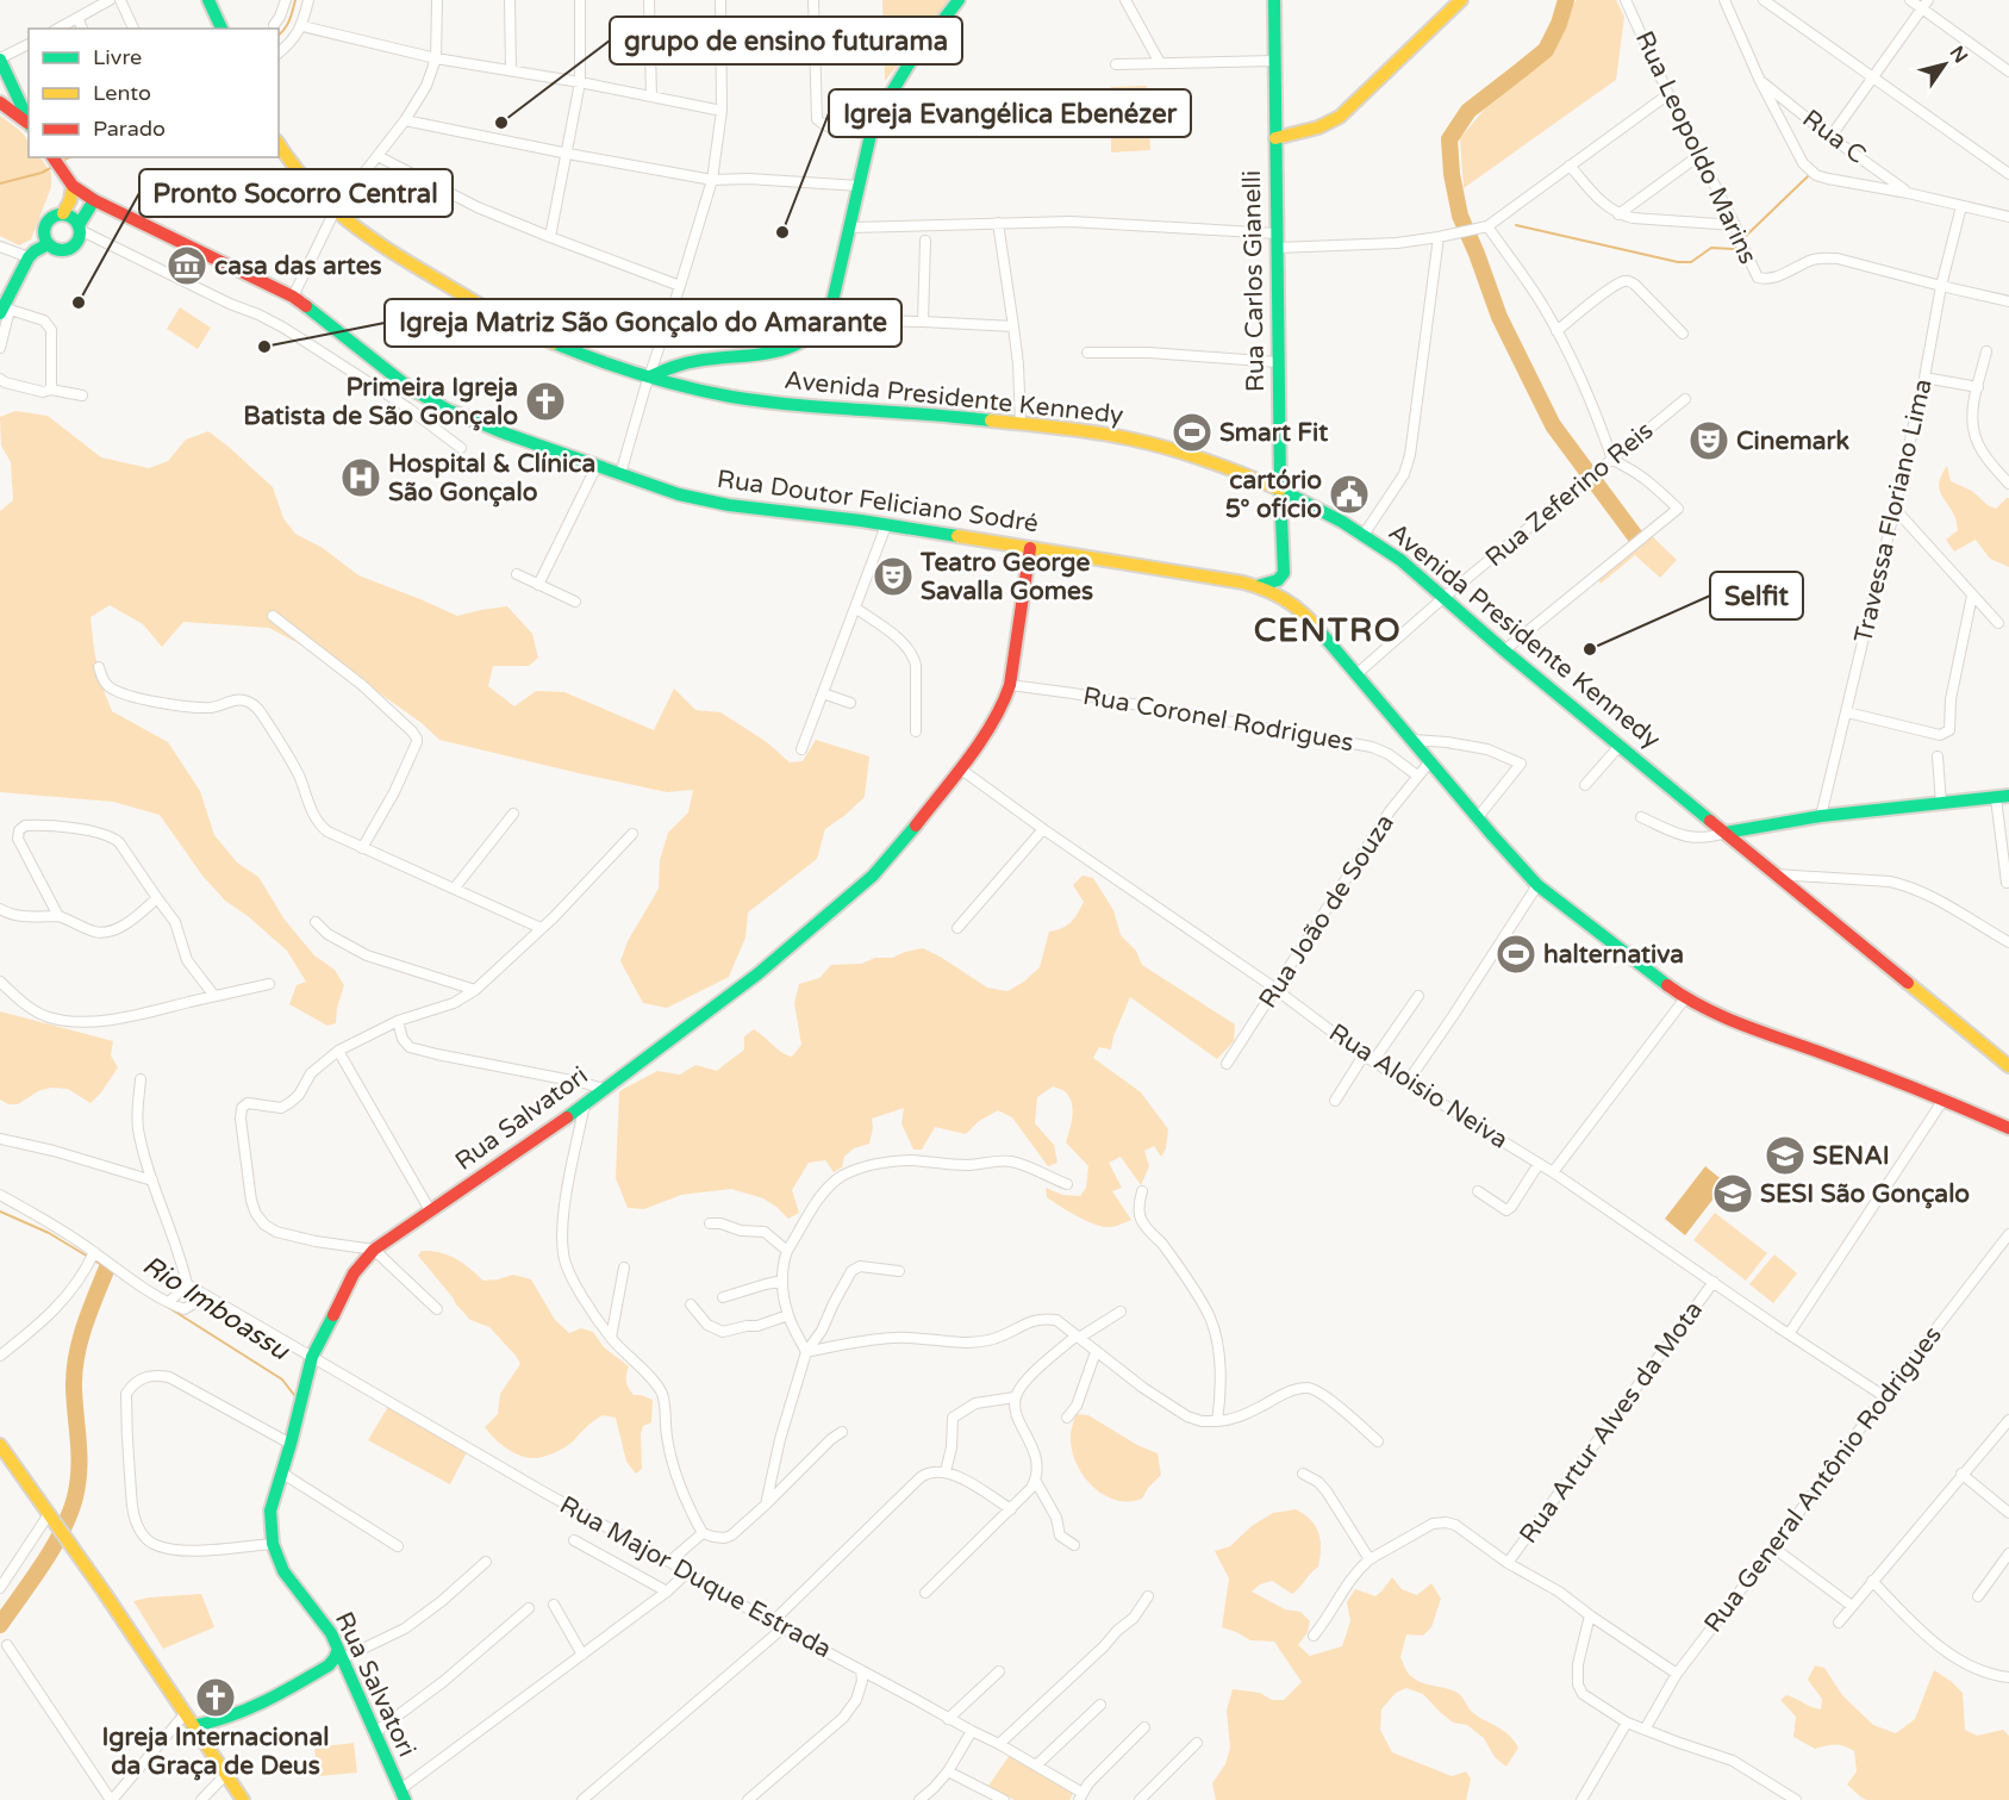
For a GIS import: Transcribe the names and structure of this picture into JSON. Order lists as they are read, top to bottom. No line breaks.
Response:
{"streets":{"main road":["Rua Carlos Gianelli","Avenida Presidente Kennedy","Rua Doutor Feliciano Sodré","Rua Salvatori"],"street":["Rua C","Rua Leopoldo Marins","Rua Zeferino Reis","Travessa Floriano Lima","Rua Coronel Rodrigues","Rua João de Souza","Rua Aloisio Neiva","Rua Artur Alves da Mota","Rua General Antônio Rodrigues","Rua Major Duque Estrada"]},"crossings":[["Rua Leopoldo Marins","Travessa Floriano Lima"],["Rua Carlos Gianelli","Avenida Presidente Kennedy"],["Rua Carlos Gianelli","Rua Doutor Feliciano Sodré"],["Avenida Presidente Kennedy","Rua Zeferino Reis"],["Rua Zeferino Reis","Rua Doutor Feliciano Sodré"],["Rua Doutor Feliciano Sodré","Rua João de Souza"],["Rua Doutor Feliciano Sodré","Rua Salvatori"],["Rua Coronel Rodrigues","Rua João de Souza"],["Rua Coronel Rodrigues","Rua Salvatori"],["Rua João de Souza","Rua Aloisio Neiva"],["Rua Aloisio Neiva","Rua Salvatori"],["Rua Aloisio Neiva","Rua Artur Alves da Mota"],["Rua Aloisio Neiva","Rua General Antônio Rodrigues"],["Rua Salvatori","Rua Major Duque Estrada"]],"districts":["CENTRO"],"water":["Rio Imboassu"],"places":{"other":["grupo de ensino futurama","Igreja Evangélica Ebenézer","Pronto Socorro Central","Igreja Matriz São Gonçalo do Amarante","Selfit"],"museum":["casa das artes"],"church":["Primeira Igreja Batista de São Gonçalo","Igreja Internacional da Graça de Deus"],"sports":["Smart Fit","halternativa"],"theatre":["Cinemark","Teatro George Savalla Gomes"],"hospital":["Hospital & Clínica São Gonçalo"],"public building":["cartório 5° ofício"],"school or university":["SENAI","SESI São Gonçalo"]},"legend":["Livre","Lento","Parado"],"north":"top right"}
